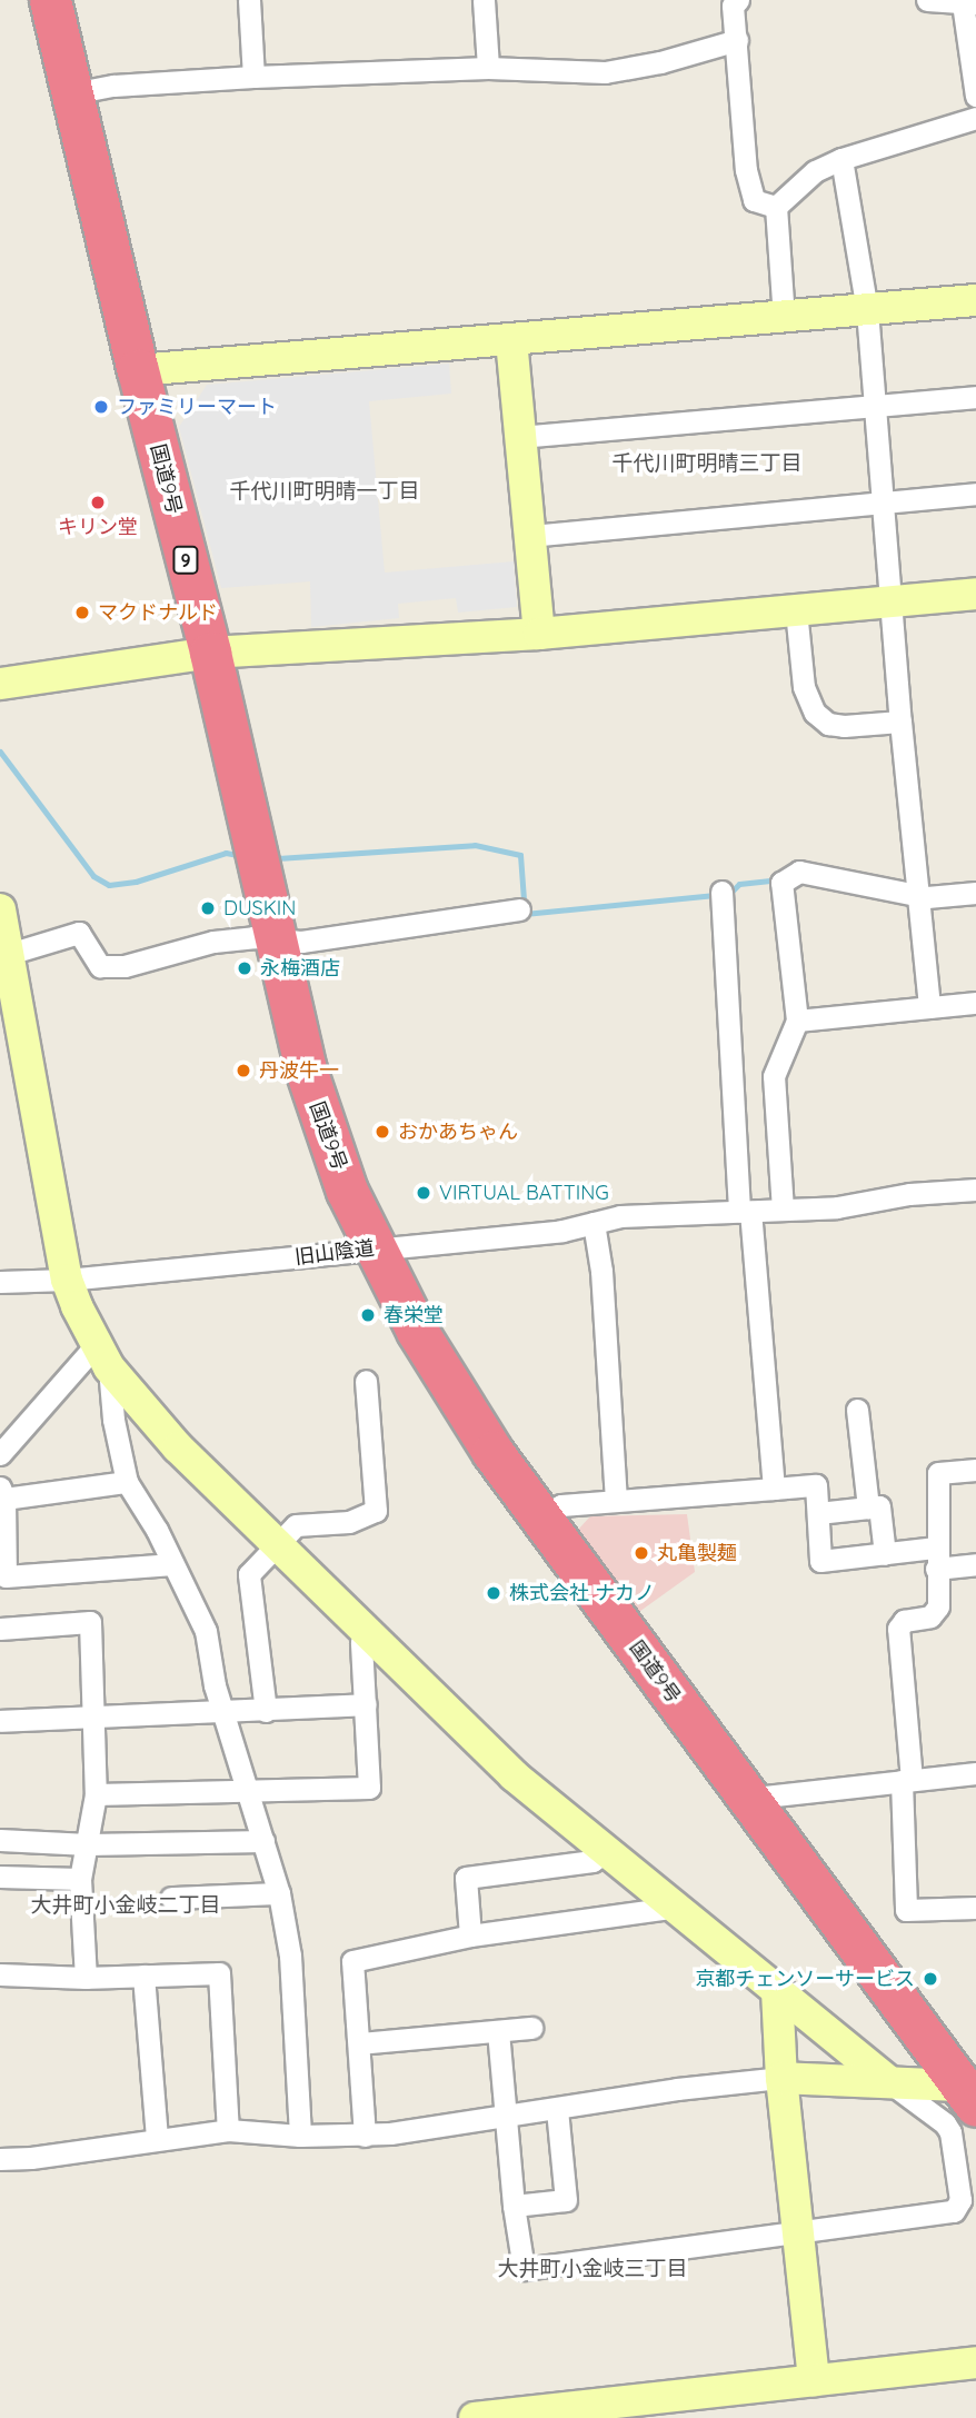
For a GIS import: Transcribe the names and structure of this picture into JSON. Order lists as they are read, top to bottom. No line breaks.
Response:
{"streets":{"highway":["国道9号","9"],"street":["旧山陰道"]},"crossings":[["国道9号","旧山陰道"]],"districts":["千代川町明晴三丁目","千代川町明晴一丁目","大井町小金岐二丁目","大井町小金岐三丁目"],"places":["ファミリーマート","キリン堂","マクドナルド","DUSKIN","永梅酒店","丹波牛一","おかあちゃん","VIRTUAL BATTING","春栄堂","丸亀製麺","株式会社 ナカノ","京都チェンソーサービス"]}
